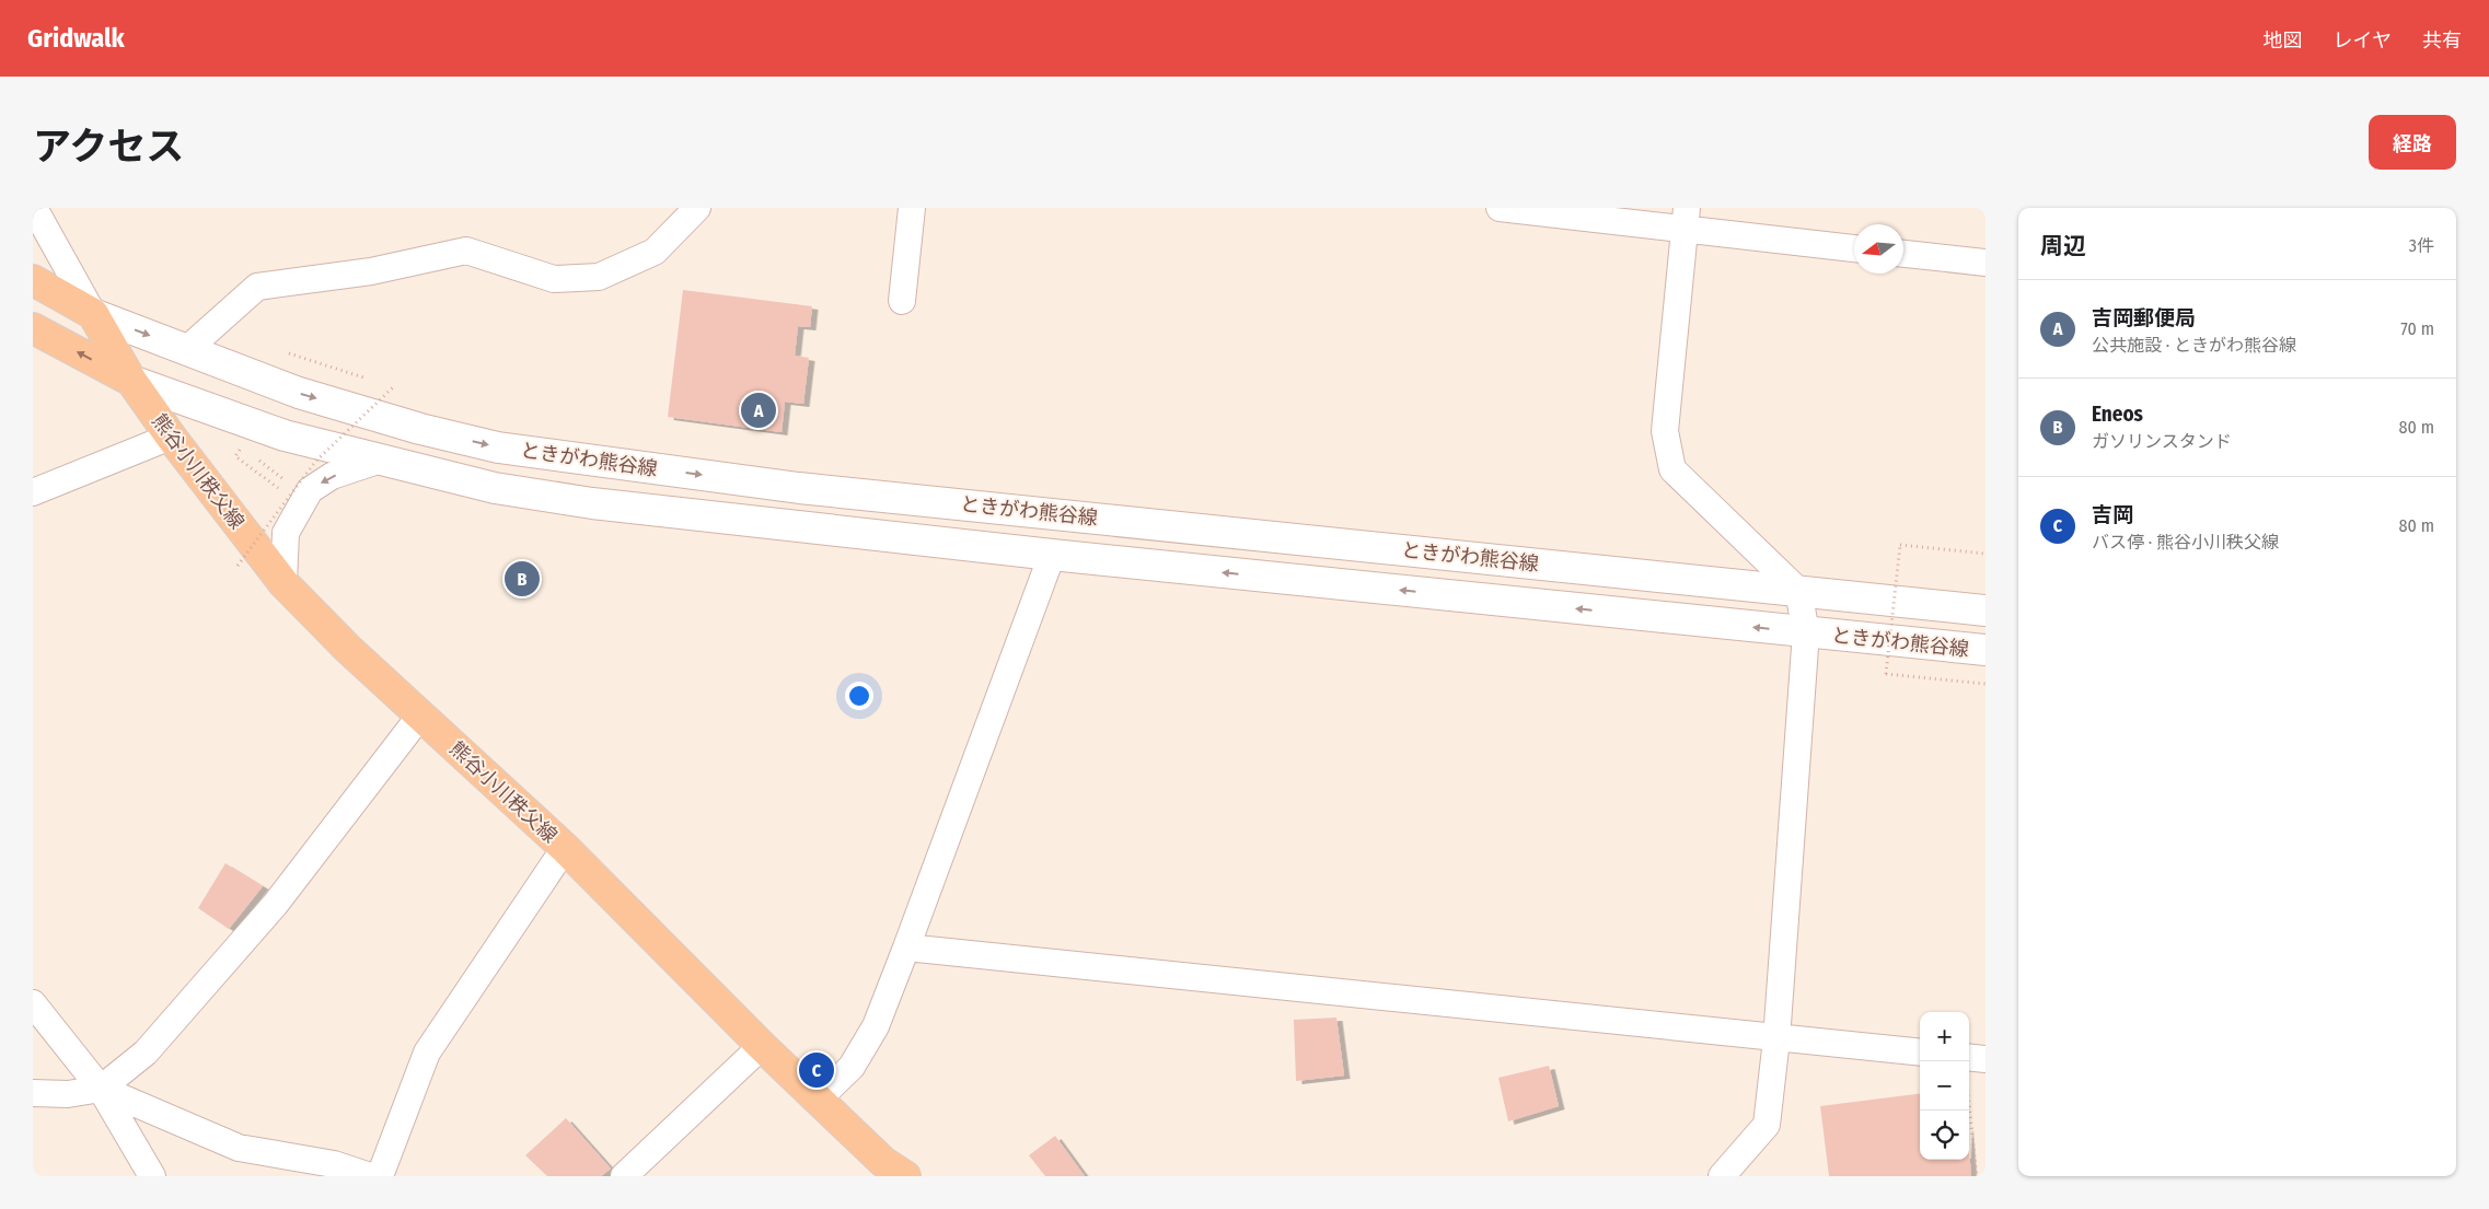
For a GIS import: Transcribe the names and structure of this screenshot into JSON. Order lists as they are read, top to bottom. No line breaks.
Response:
{"streets":{"main road":["ときがわ熊谷線","熊谷小川秩父線"]},"crossings":[["ときがわ熊谷線","熊谷小川秩父線"]],"north":"left","page":{"header":"Gridwalk","nav":["地図","レイヤ","共有"],"title":"アクセス","buttons":"経路","heading":["周辺","3件"],"list":[{"mark":"A","name":"吉岡郵便局","note":"公共施設 · ときがわ熊谷線","value":"70 m"},{"mark":"B","name":"Eneos","note":"ガソリンスタンド","value":"80 m"},{"mark":"C","name":"吉岡","note":"バス停 · 熊谷小川秩父線","value":"80 m"}],"pins":["A","B","C"],"map_buttons":["+","−"]}}
